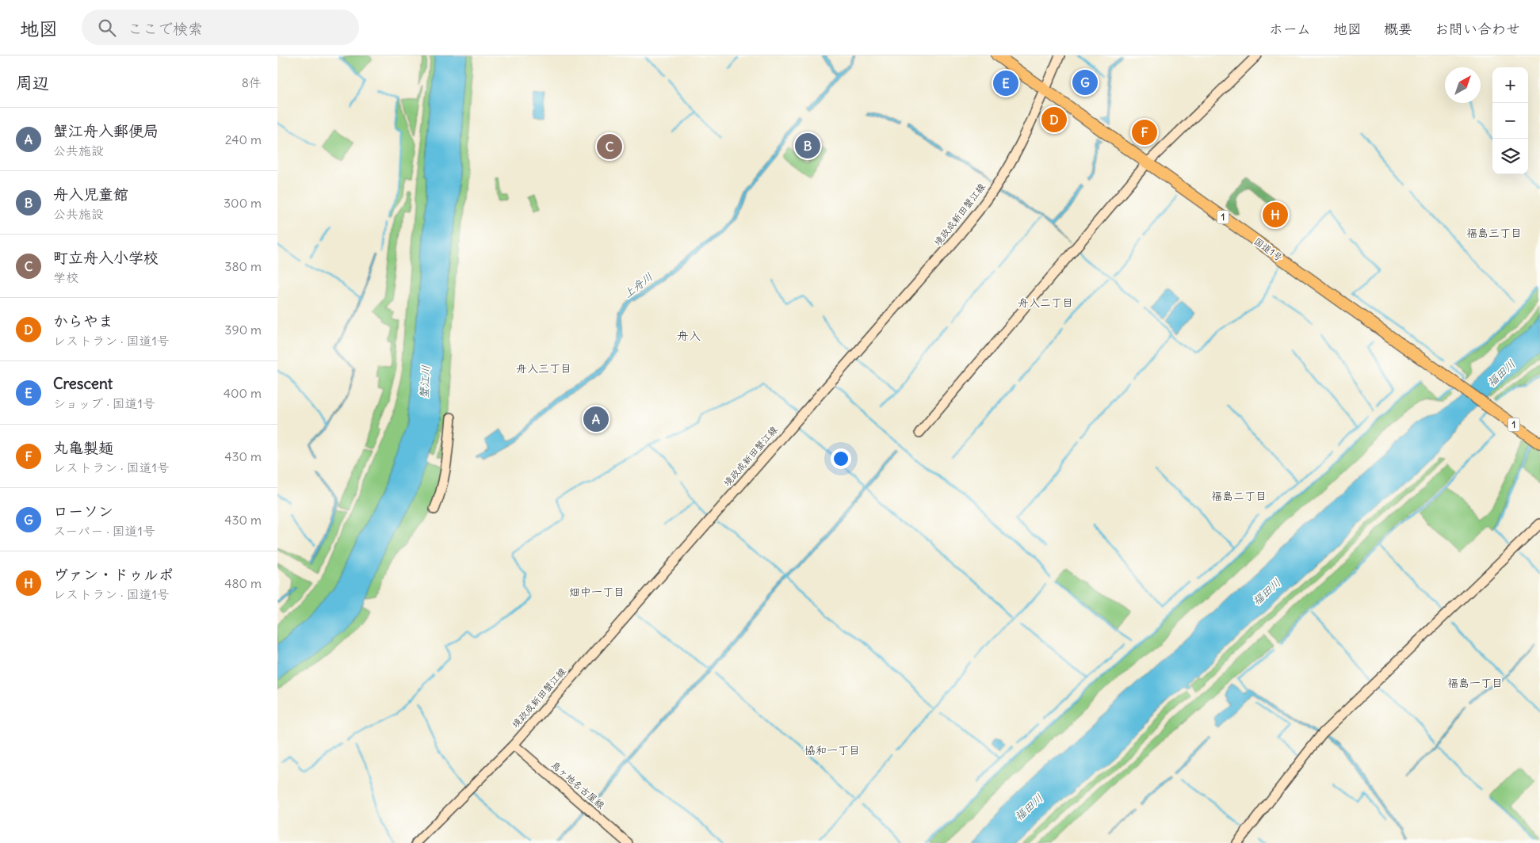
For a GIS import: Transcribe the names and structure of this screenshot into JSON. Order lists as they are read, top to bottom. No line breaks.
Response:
{"streets":{"highway":["1","国道1号"],"main road":["境政成新田蟹江線","鳥ヶ地名古屋線"]},"crossings":[["境政成新田蟹江線","国道1号"],["境政成新田蟹江線","鳥ヶ地名古屋線"]],"districts":["福島三丁目","舟入二丁目","舟入","舟入三丁目","福島二丁目","畑中一丁目","福島一丁目","協和一丁目"],"water":["上舟川","福田川","蟹江川"],"north":"top right","page":{"header":"地図","search":"ここで検索","nav":["ホーム","地図","概要","お問い合わせ"],"heading":["周辺","8件"],"map_buttons":["+","−"],"pins":["G","E","D","F","B","C","H","A"],"list":[{"mark":"A","name":"蟹江舟入郵便局","note":"公共施設","value":"240 m"},{"mark":"B","name":"舟入児童館","note":"公共施設","value":"300 m"},{"mark":"C","name":"町立舟入小学校","note":"学校","value":"380 m"},{"mark":"D","name":"からやま","note":"レストラン · 国道1号","value":"390 m"},{"mark":"E","name":"Crescent","note":"ショップ · 国道1号","value":"400 m"},{"mark":"F","name":"丸亀製麺","note":"レストラン · 国道1号","value":"430 m"},{"mark":"G","name":"ローソン","note":"スーパー · 国道1号","value":"430 m"},{"mark":"H","name":"ヴァン・ドゥルポ","note":"レストラン · 国道1号","value":"480 m"}]}}
